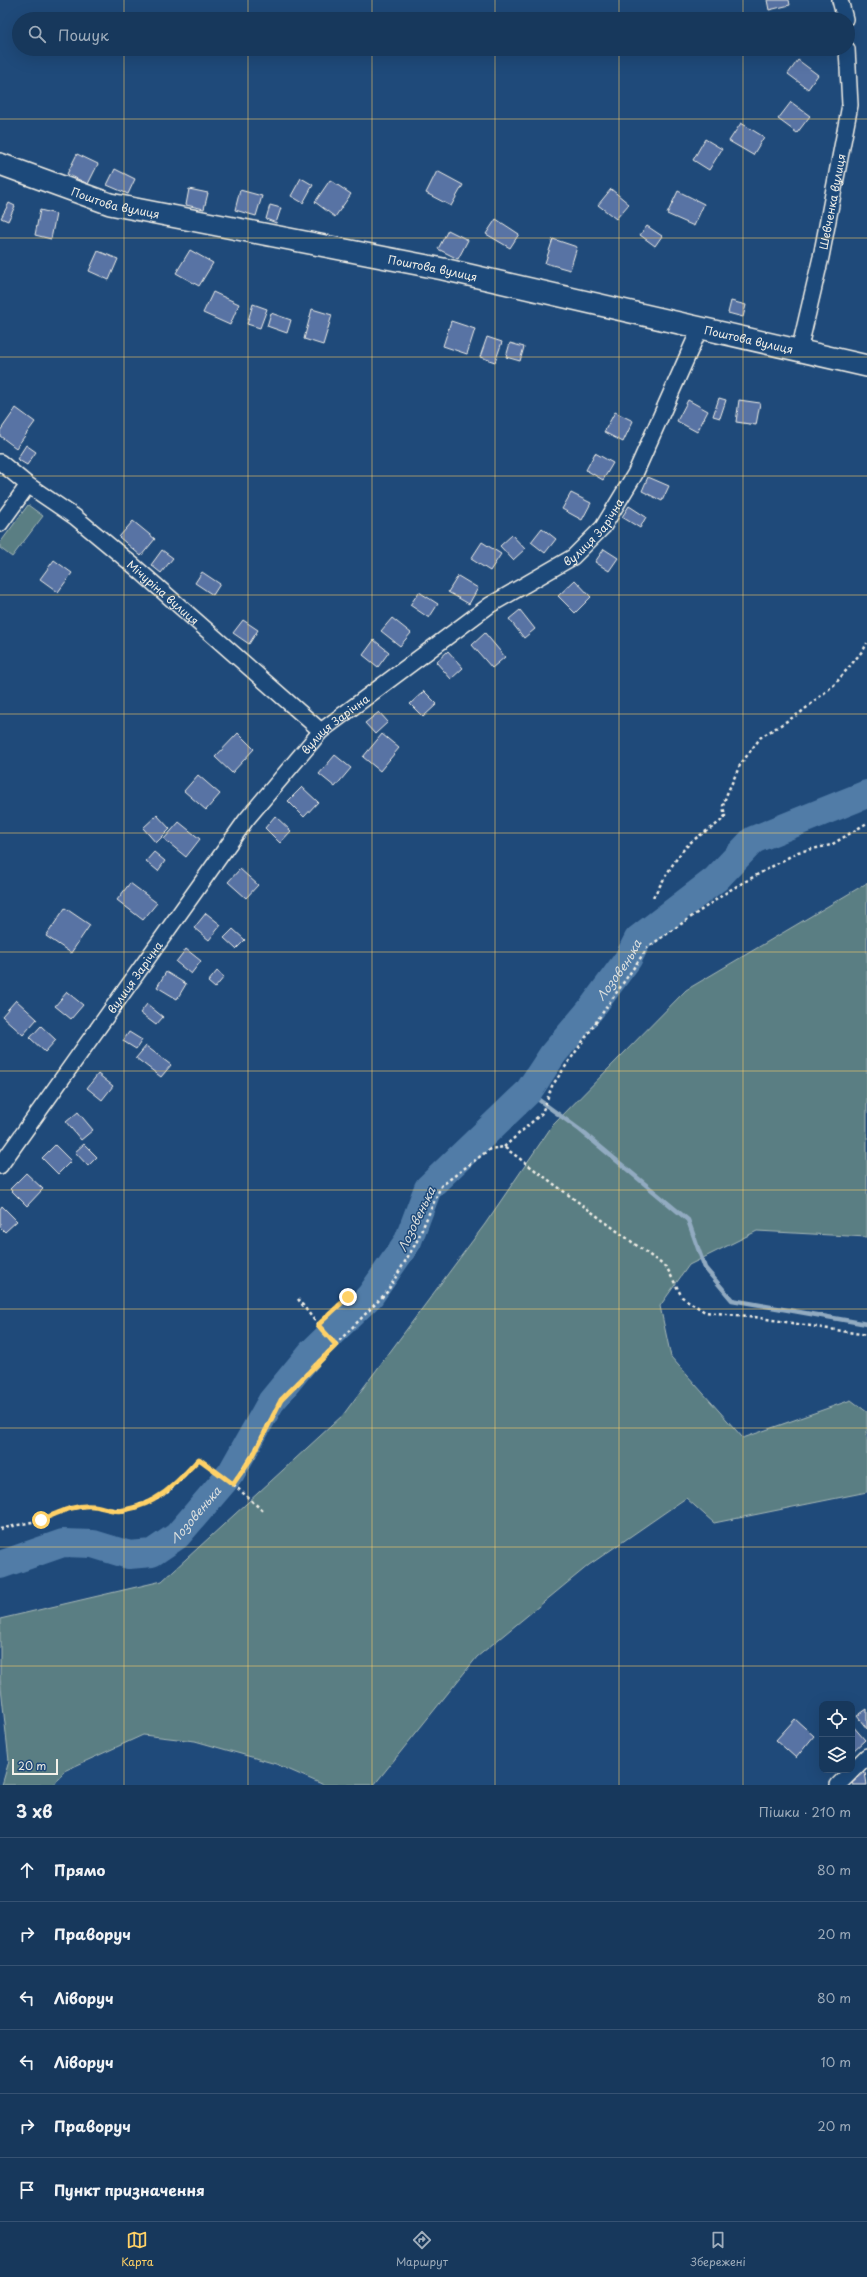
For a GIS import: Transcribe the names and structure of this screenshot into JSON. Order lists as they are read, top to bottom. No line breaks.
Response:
{"streets":{"street":["Поштова вулиця","Шевченка вулиця","вулиця Зарічна","Мічуріна вулиця"]},"crossings":[["Поштова вулиця","Шевченка вулиця"],["Поштова вулиця","вулиця Зарічна"],["вулиця Зарічна","Мічуріна вулиця"]],"water":["Лозовенька"],"scale_bar":"20 m","page":{"search":"Пошук","scale":"20 m","heading":["3 хв","Пішки · 210 m"],"list":[["Прямо","80 m"],["Праворуч","20 m"],["Ліворуч","80 m"],["Ліворуч","10 m"],["Праворуч","20 m"],"Пункт призначення"],"nav":["Карта","Маршрут","Збережені"]}}
